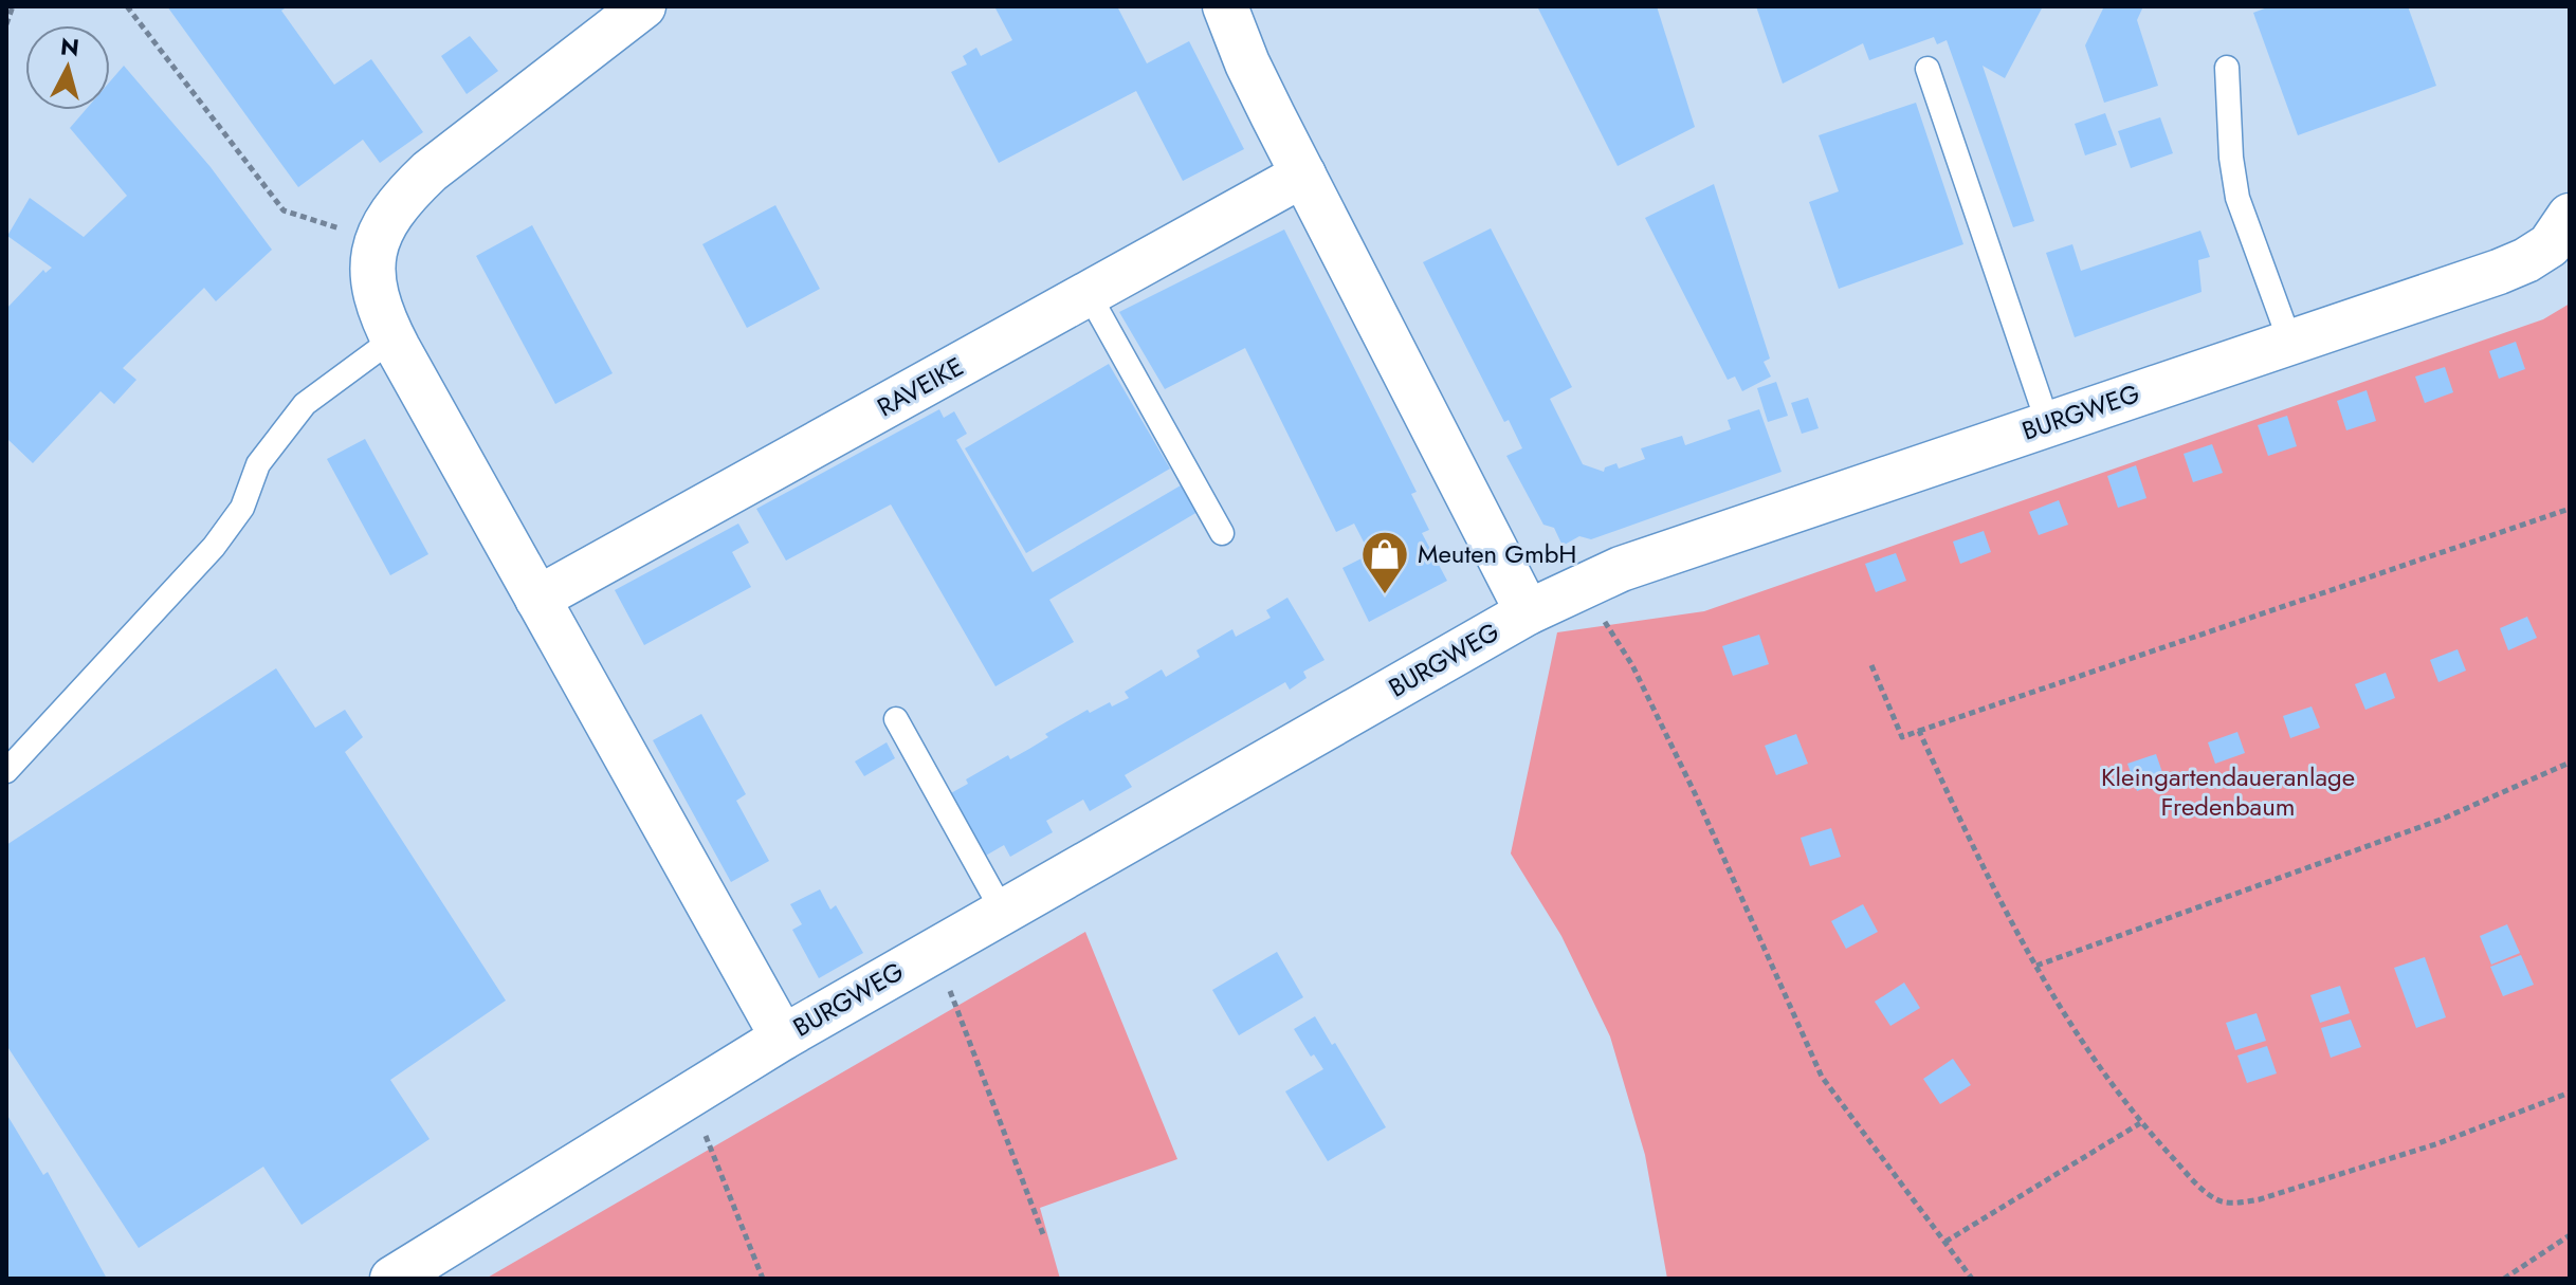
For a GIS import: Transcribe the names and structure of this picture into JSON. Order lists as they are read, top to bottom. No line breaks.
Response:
{"streets":{"street":["RAVEIKE","BURGWEG"]},"parks":["Kleingartendaueranlage Fredenbaum"],"places":{"shop":["Meuten GmbH"]},"north":"top"}
